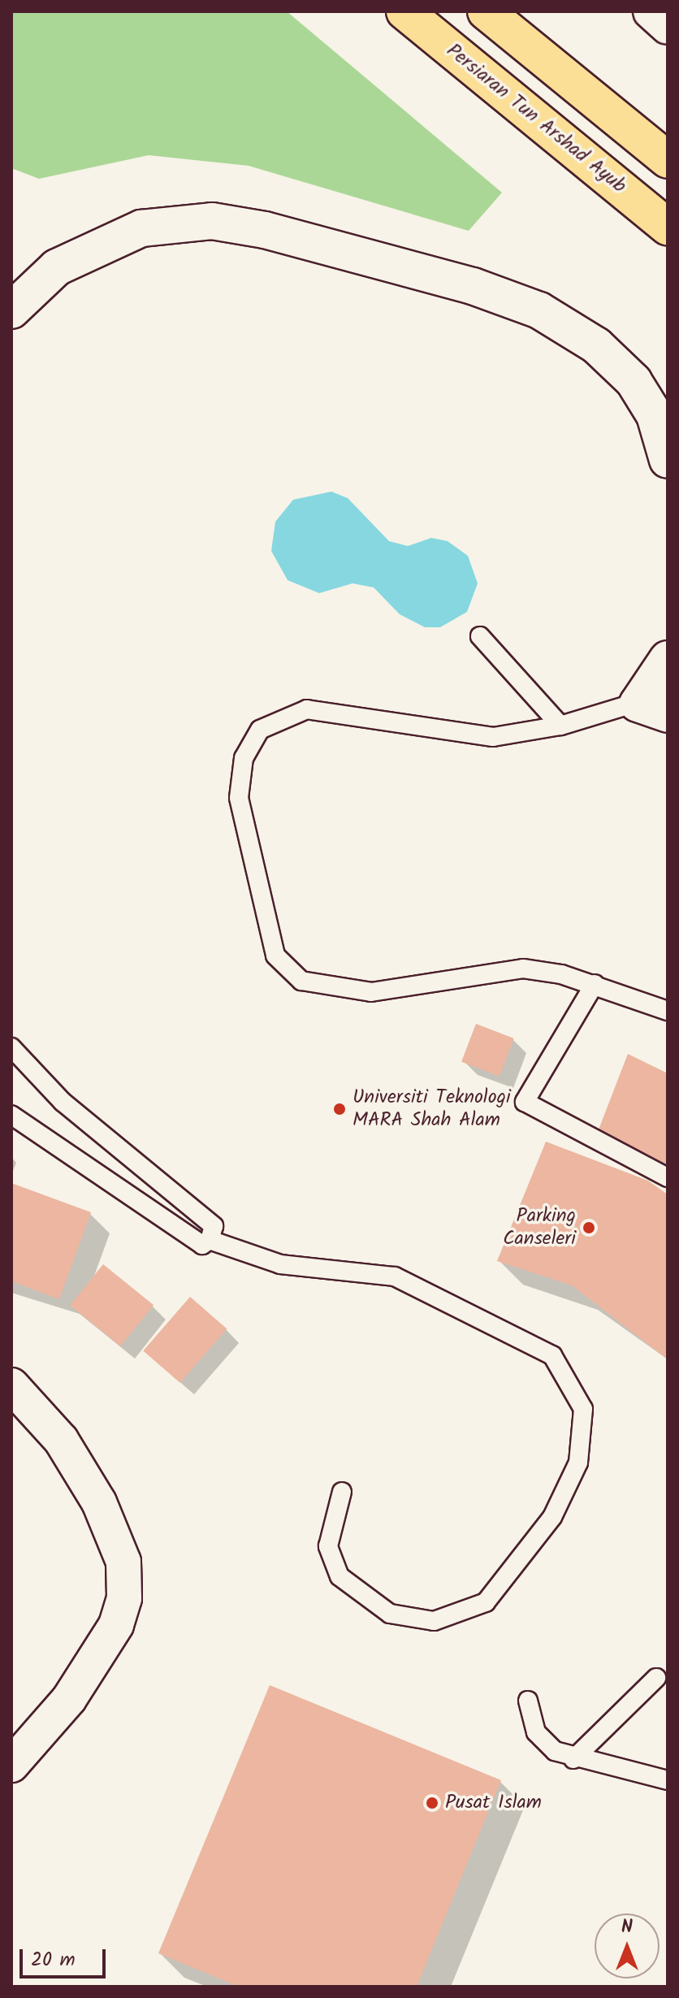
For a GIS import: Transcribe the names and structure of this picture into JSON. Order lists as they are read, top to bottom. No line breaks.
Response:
{"streets":{"main road":["Persiaran Tun Arshad Ayub"]},"places":["Universiti Teknologi MARA Shah Alam","Parking Canseleri","Pusat Islam"],"scale_bar":"20 m","north":"top"}
